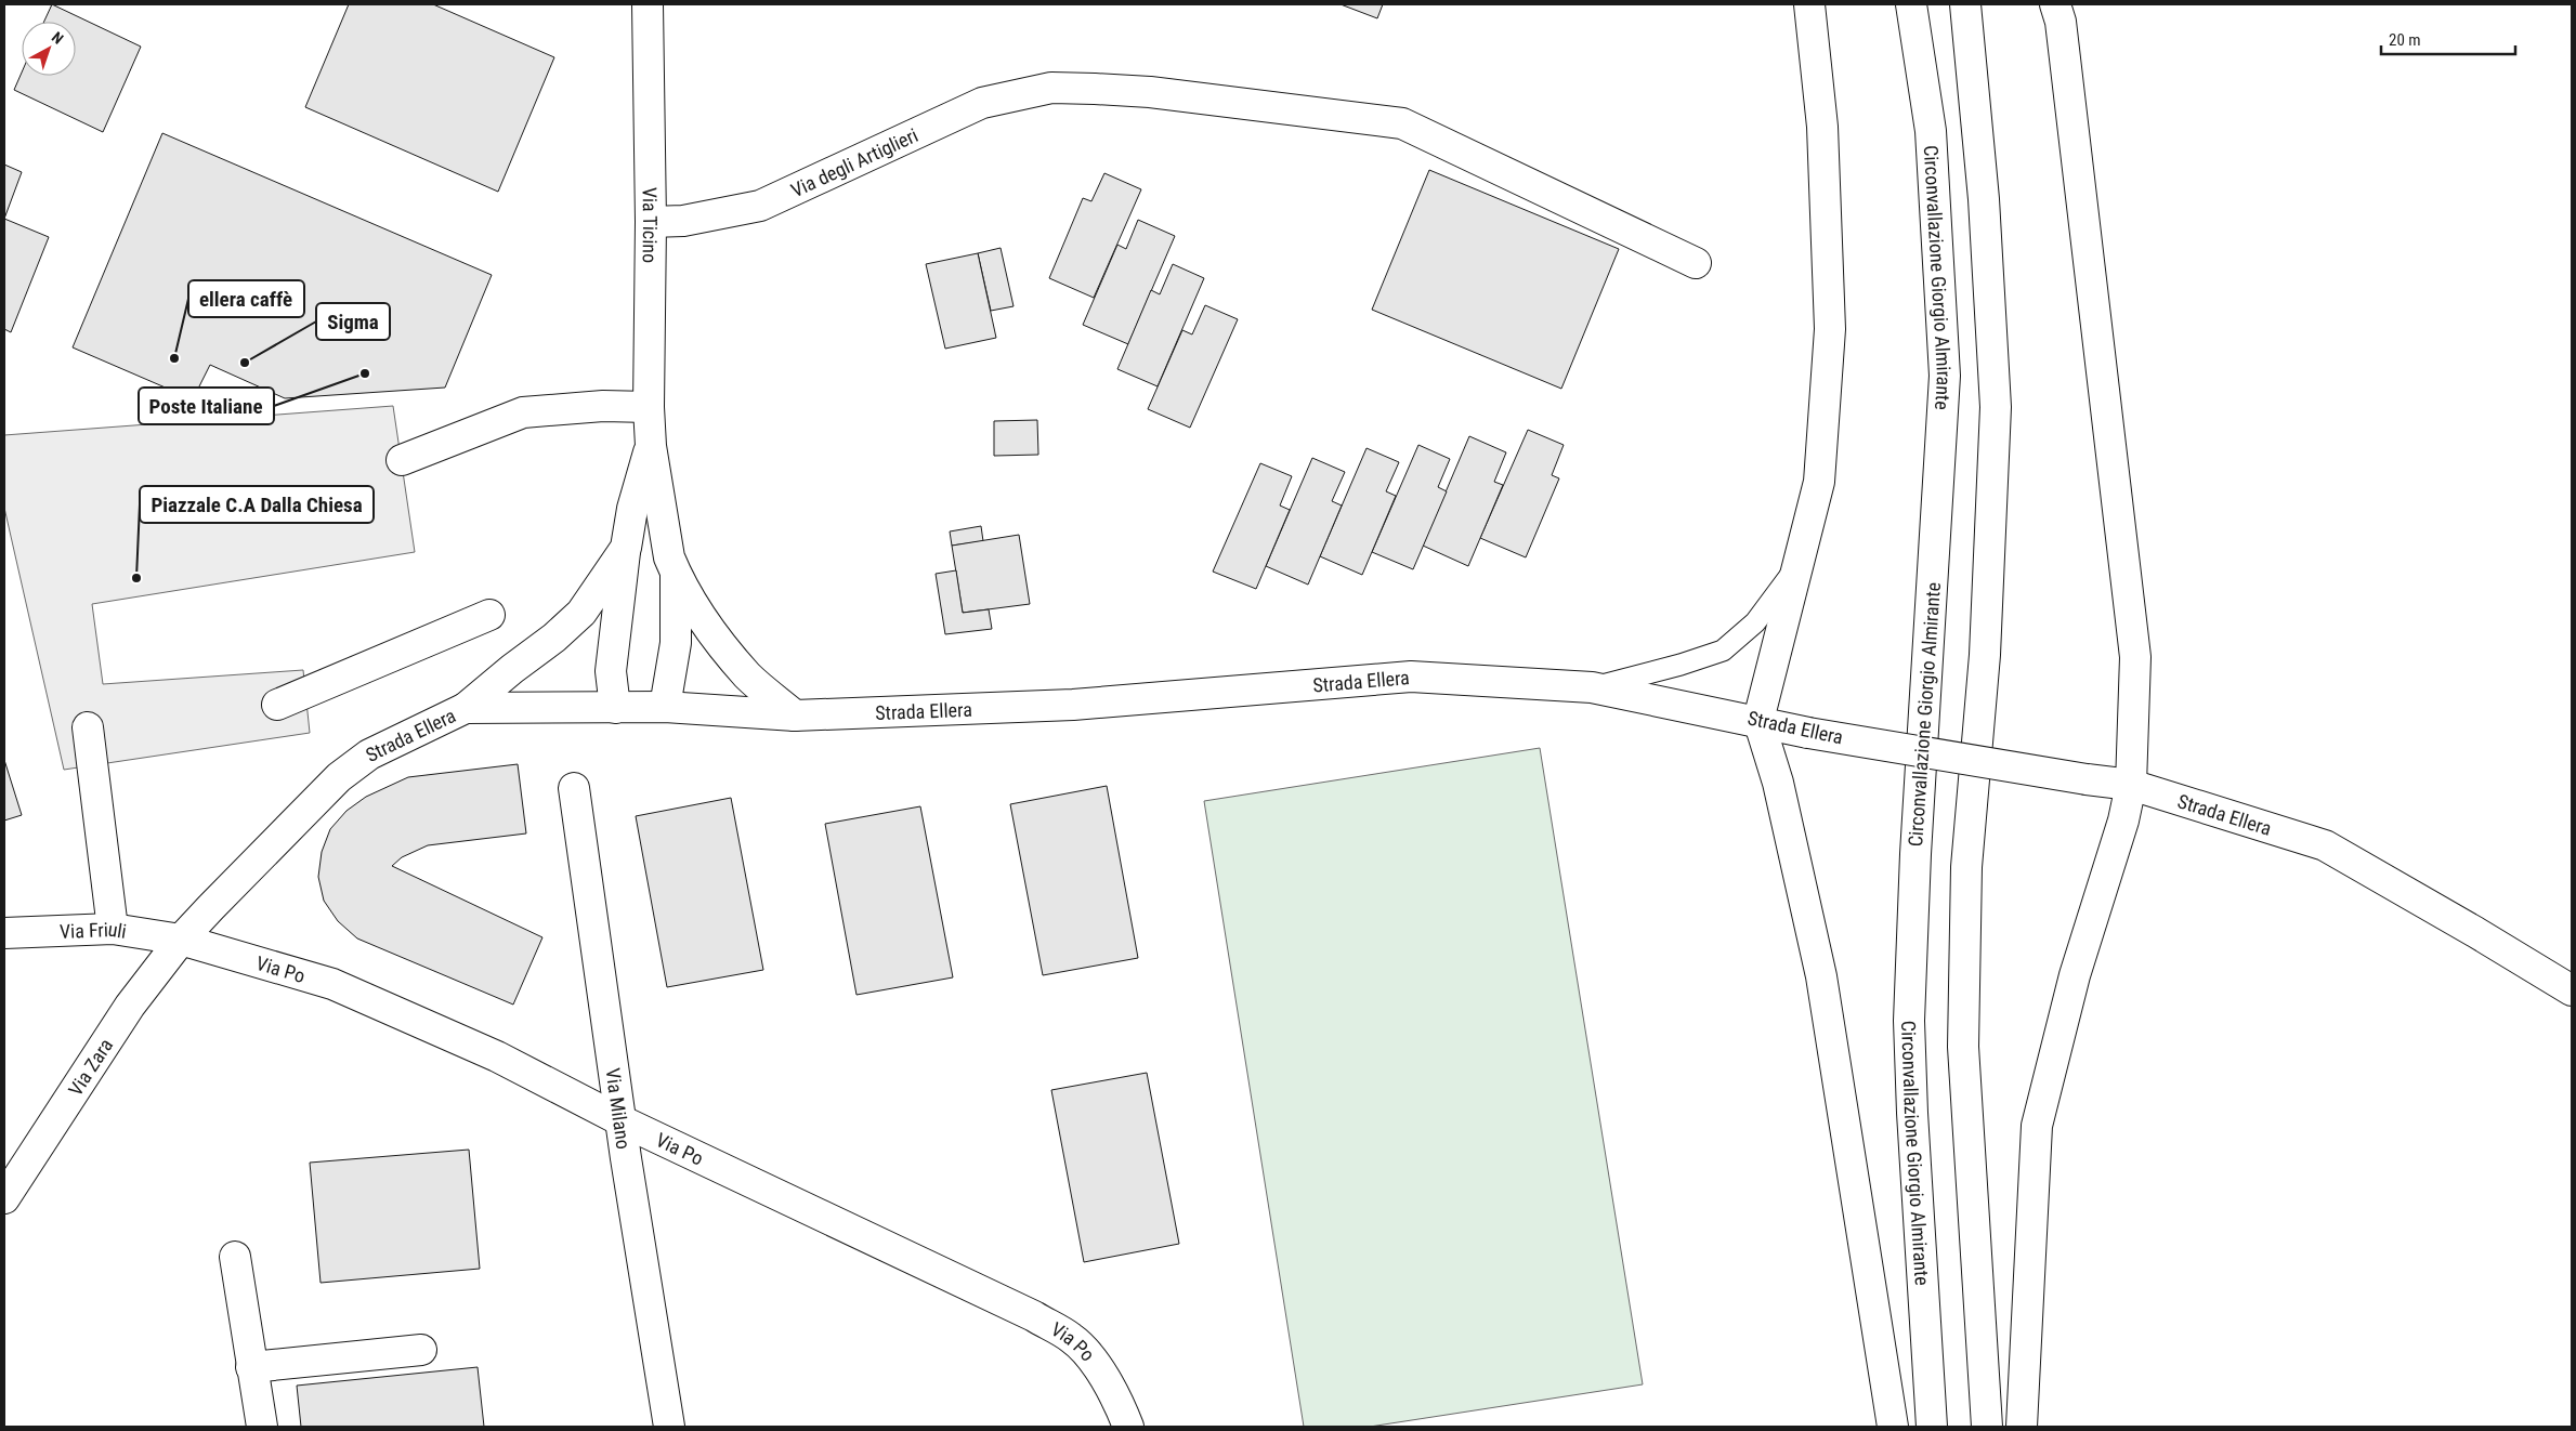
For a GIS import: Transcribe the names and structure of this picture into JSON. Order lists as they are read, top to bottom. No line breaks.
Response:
{"streets":{"main road":["Via degli Artiglieri","Via Ticino","Circonvallazione Giorgio Almirante","Strada Ellera","Via Friuli","Via Po","Via Zara","Via Milano"]},"crossings":[["Via degli Artiglieri","Via Ticino"],["Strada Ellera","Via Friuli"],["Strada Ellera","Via Po"],["Strada Ellera","Via Zara"],["Via Friuli","Via Po"],["Via Friuli","Via Zara"],["Via Po","Via Zara"],["Via Po","Via Milano"]],"places":["ellera caffè","Sigma","Poste Italiane","Piazzale C.A Dalla Chiesa"],"scale_bar":"20 m","north":"top right"}
